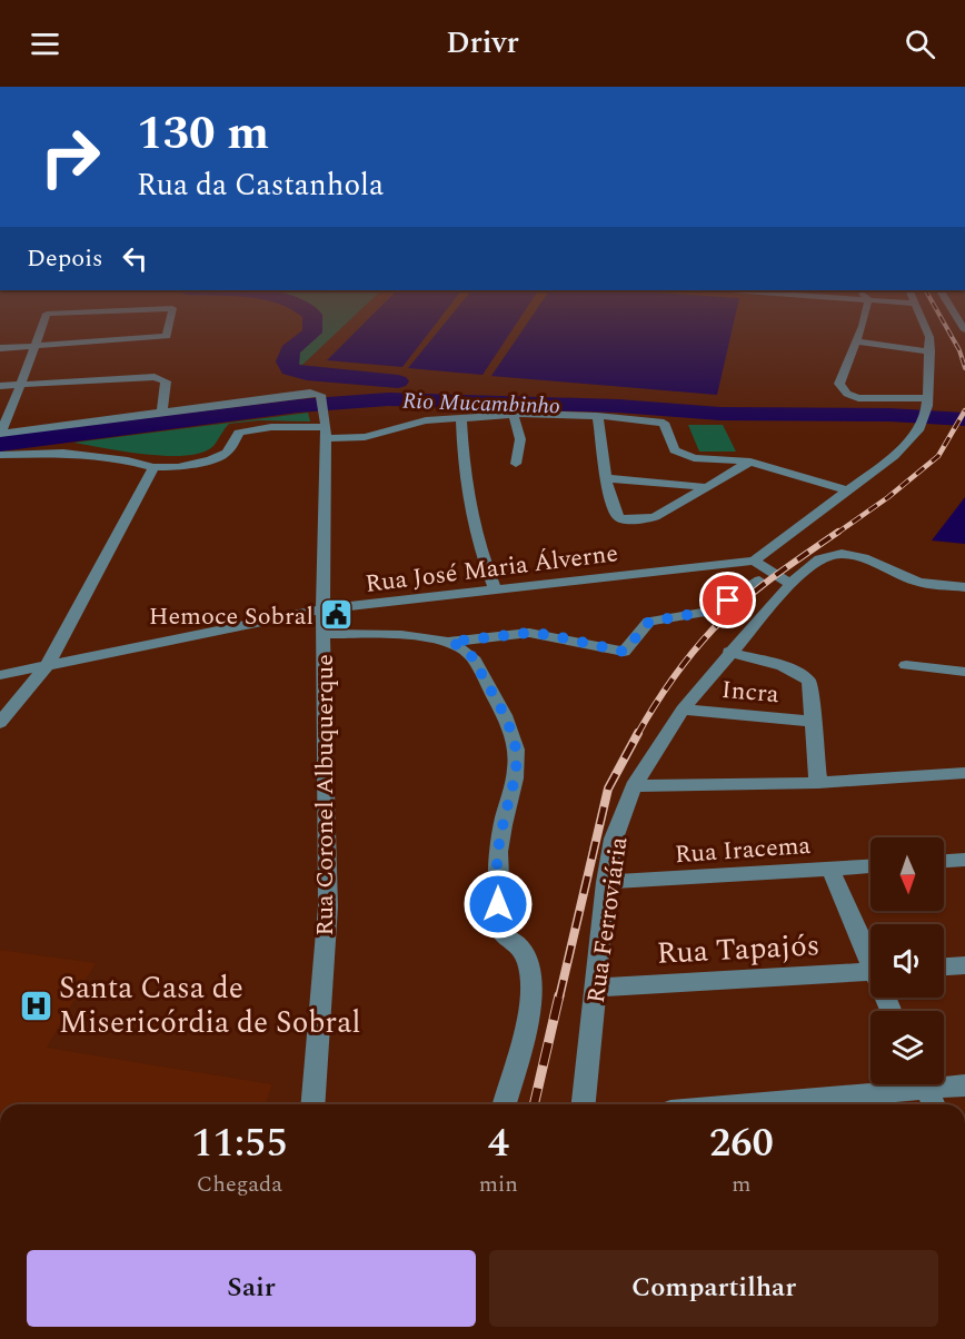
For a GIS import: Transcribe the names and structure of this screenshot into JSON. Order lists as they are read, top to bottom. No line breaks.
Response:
{"streets":{"street":["Rua José Maria Álverne","Incra","Rua Coronel Albuquerque","Rua Iracema","Rua Ferroviária","Rua Tapajós"]},"crossings":[["Rua José Maria Álverne","Rua Coronel Albuquerque"],["Incra","Rua Ferroviária"],["Rua Iracema","Rua Ferroviária"],["Rua Ferroviária","Rua Tapajós"]],"water":["Rio Mucambinho"],"places":{"public building":["Hemoce Sobral"],"hospital":["Santa Casa de Misericórdia de Sobral"]},"north":"bottom","page":{"header":"Drivr","turn":["130 m","Rua da Castanhola"],"then":"Depois","eta":["11:55","Chegada","4","min","260","m"],"buttons":["Sair","Compartilhar"]}}
